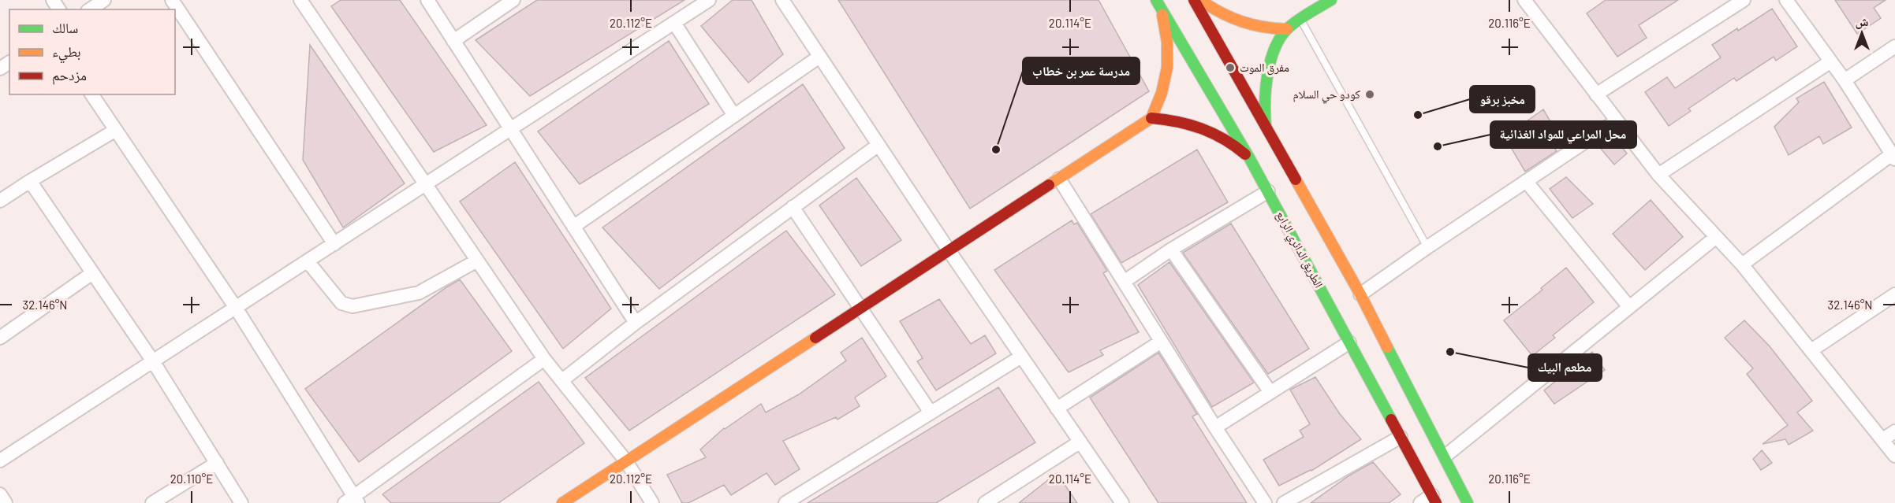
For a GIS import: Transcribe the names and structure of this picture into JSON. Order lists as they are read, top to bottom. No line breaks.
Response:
{"streets":{"street":["الطريق الدائري الرابع"]},"places":["مفرق الموت","كودو حي السلام","مخبز برقو","محل المراعي للمواد الغذائية","مدرسة عمر بن خطاب","مطعم البيك"],"legend":["سالك","بطيء","مزدحم"],"north":"top","coordinates":["20.112°E","20.114°E","20.116°E","32.146°N","20.110°E"]}
